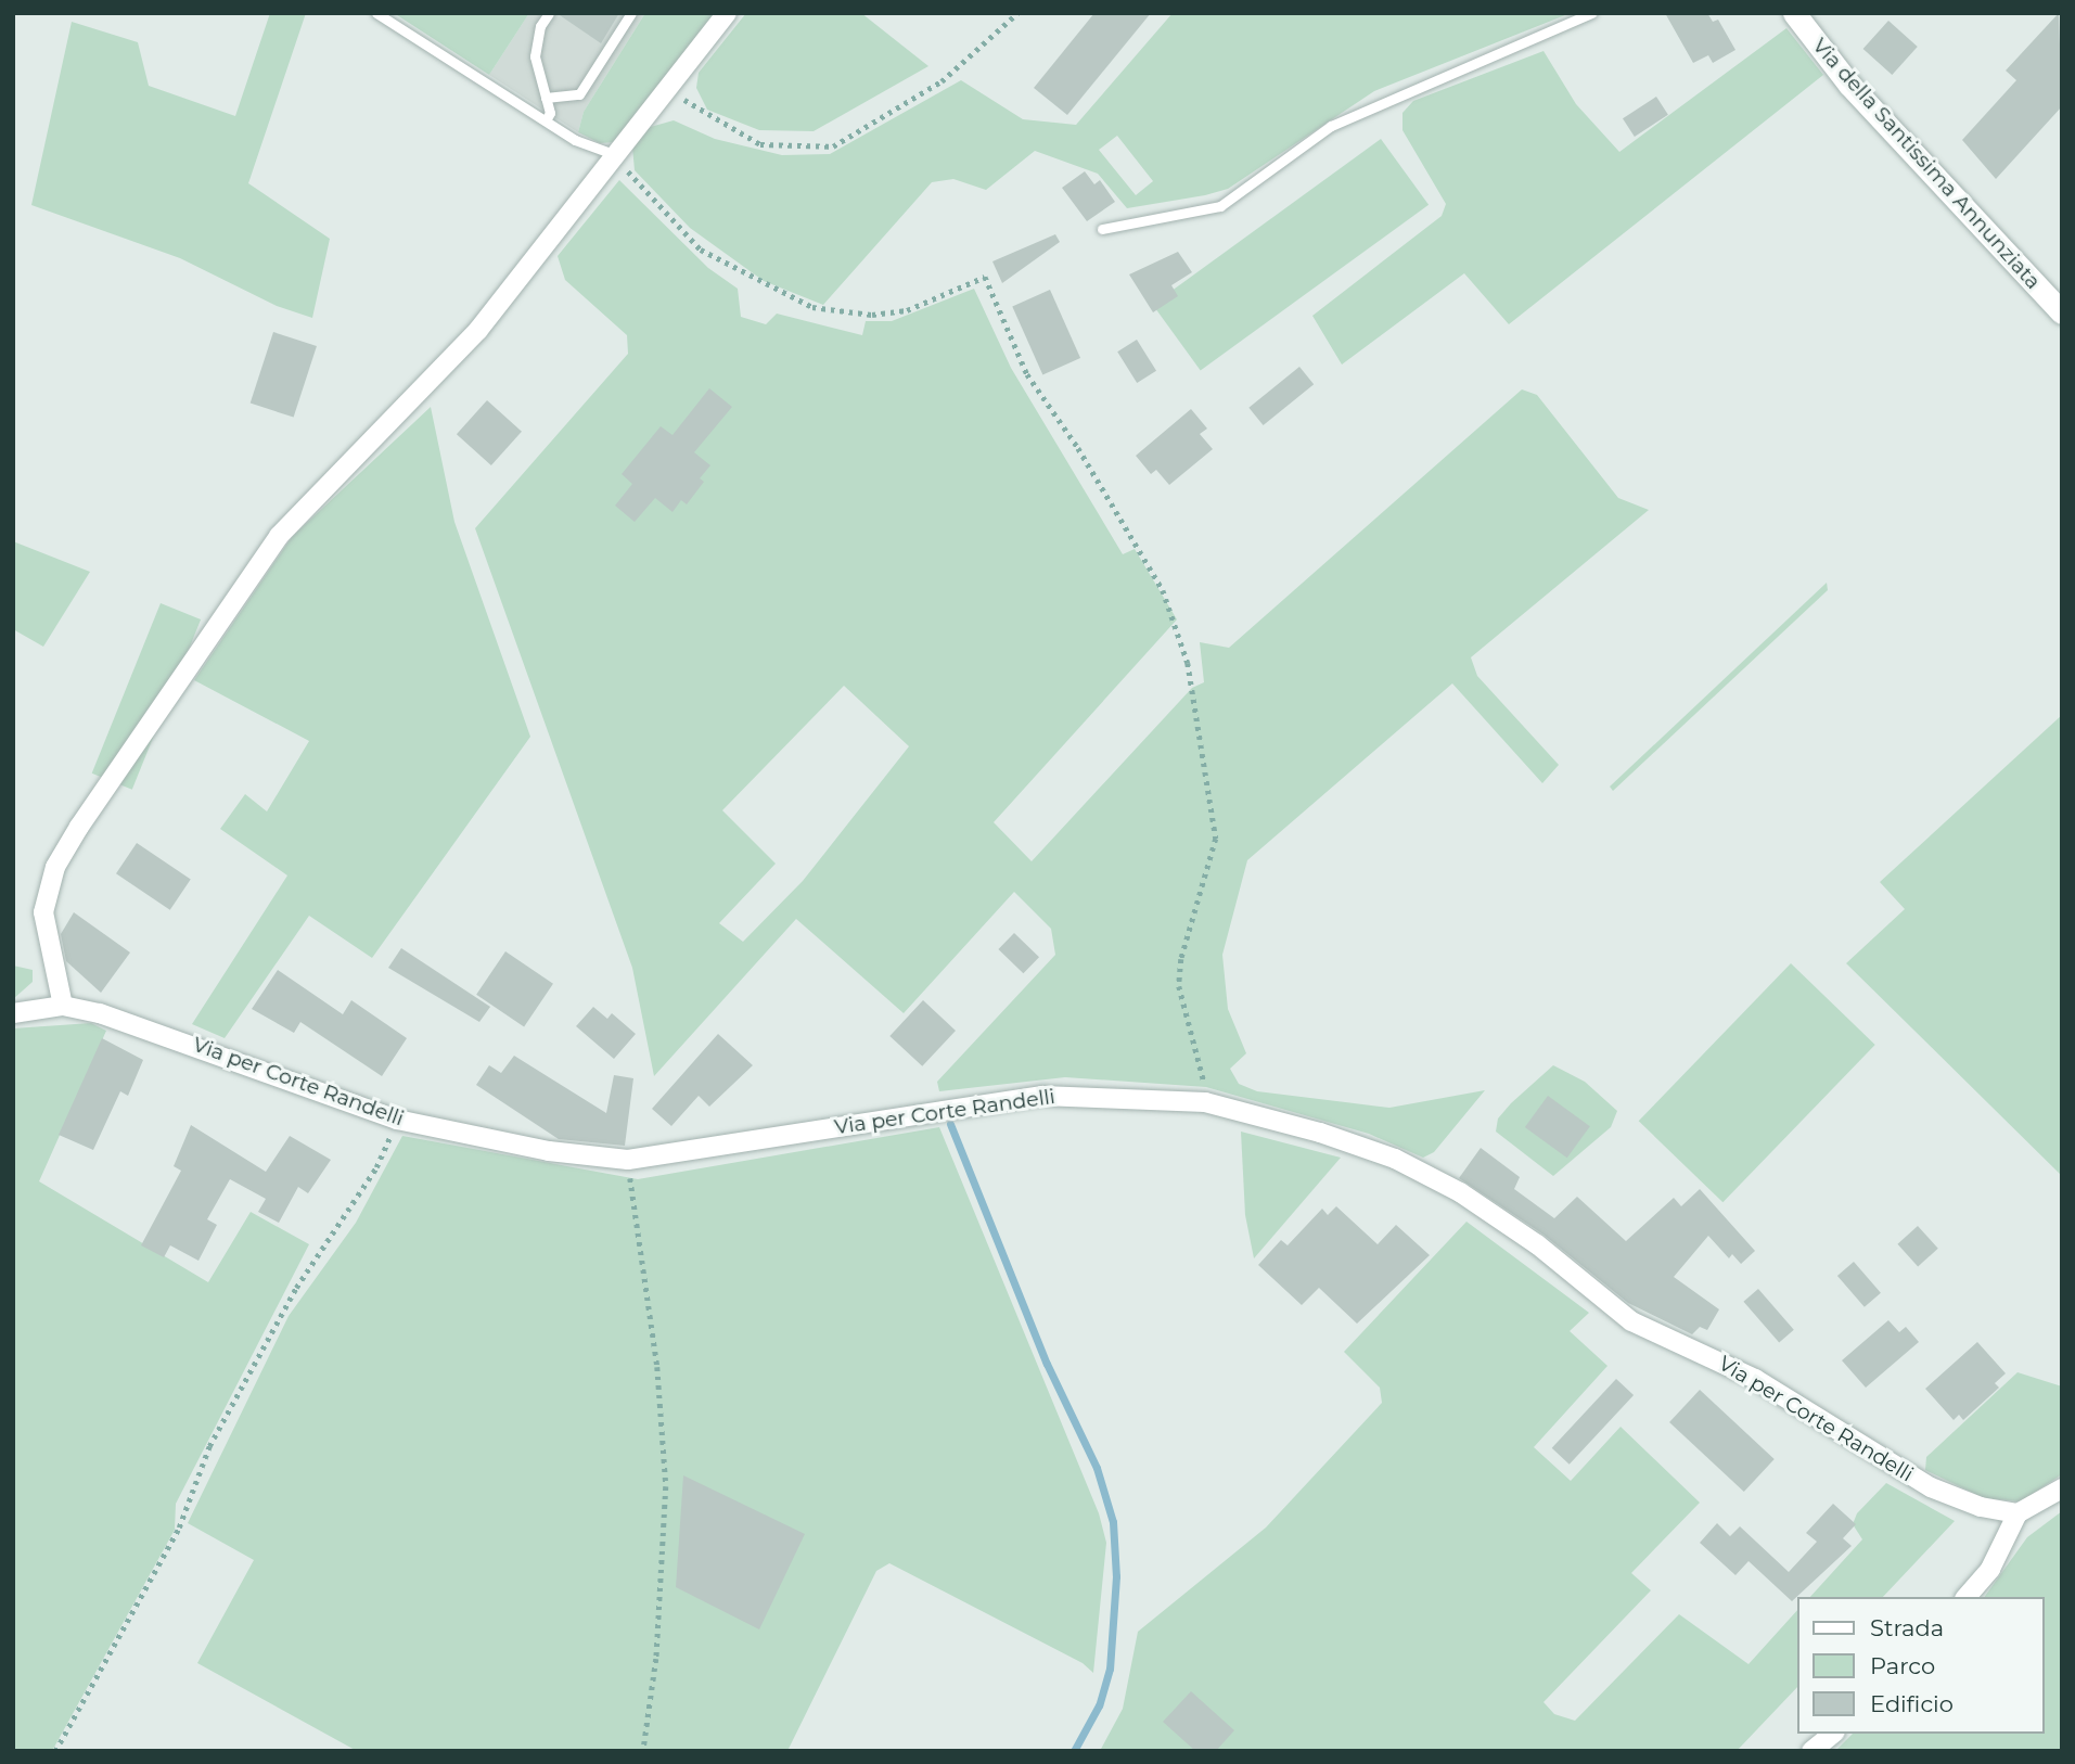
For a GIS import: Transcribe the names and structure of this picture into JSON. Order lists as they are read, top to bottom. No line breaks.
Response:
{"streets":{"street":["Via della Santissima Annunziata","Via per Corte Randelli"]},"legend":["Strada","Parco","Edificio"]}
